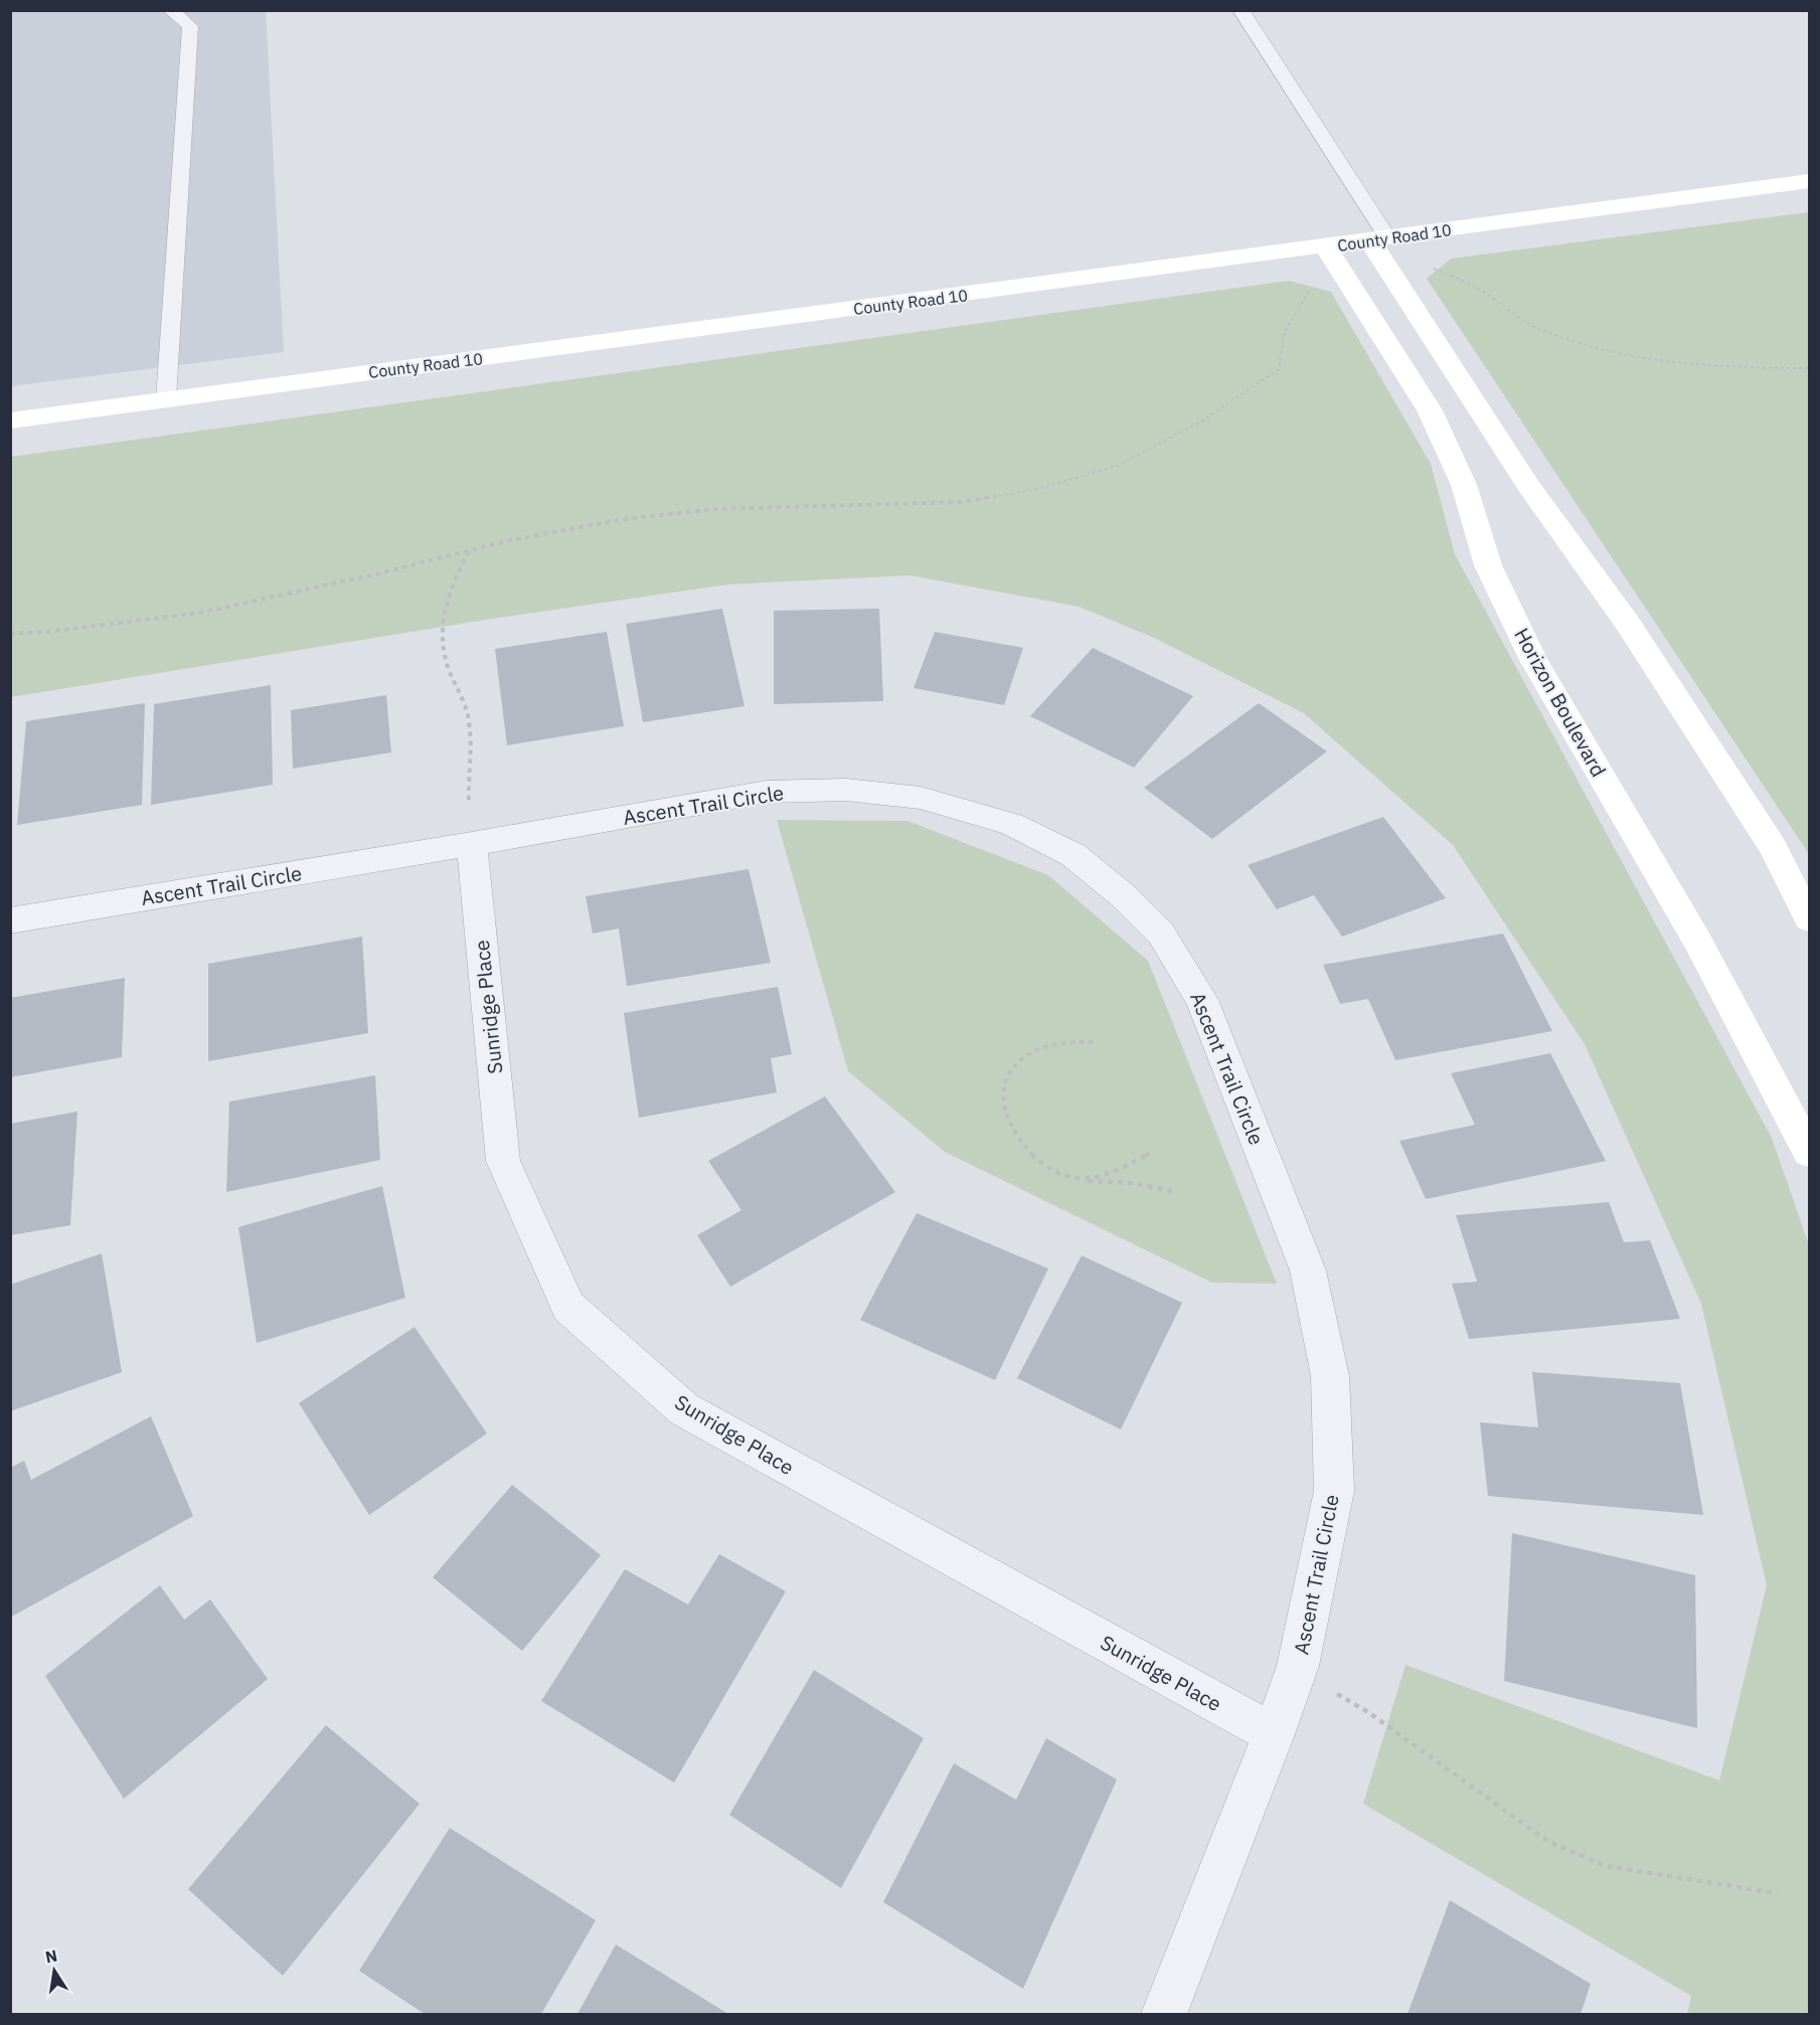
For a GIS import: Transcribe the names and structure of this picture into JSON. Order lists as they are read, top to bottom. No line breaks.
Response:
{"streets":{"street":["County Road 10","Horizon Boulevard","Ascent Trail Circle","Sunridge Place"]},"crossings":[["County Road 10","Horizon Boulevard"],["Ascent Trail Circle","Sunridge Place"]],"north":"top"}
